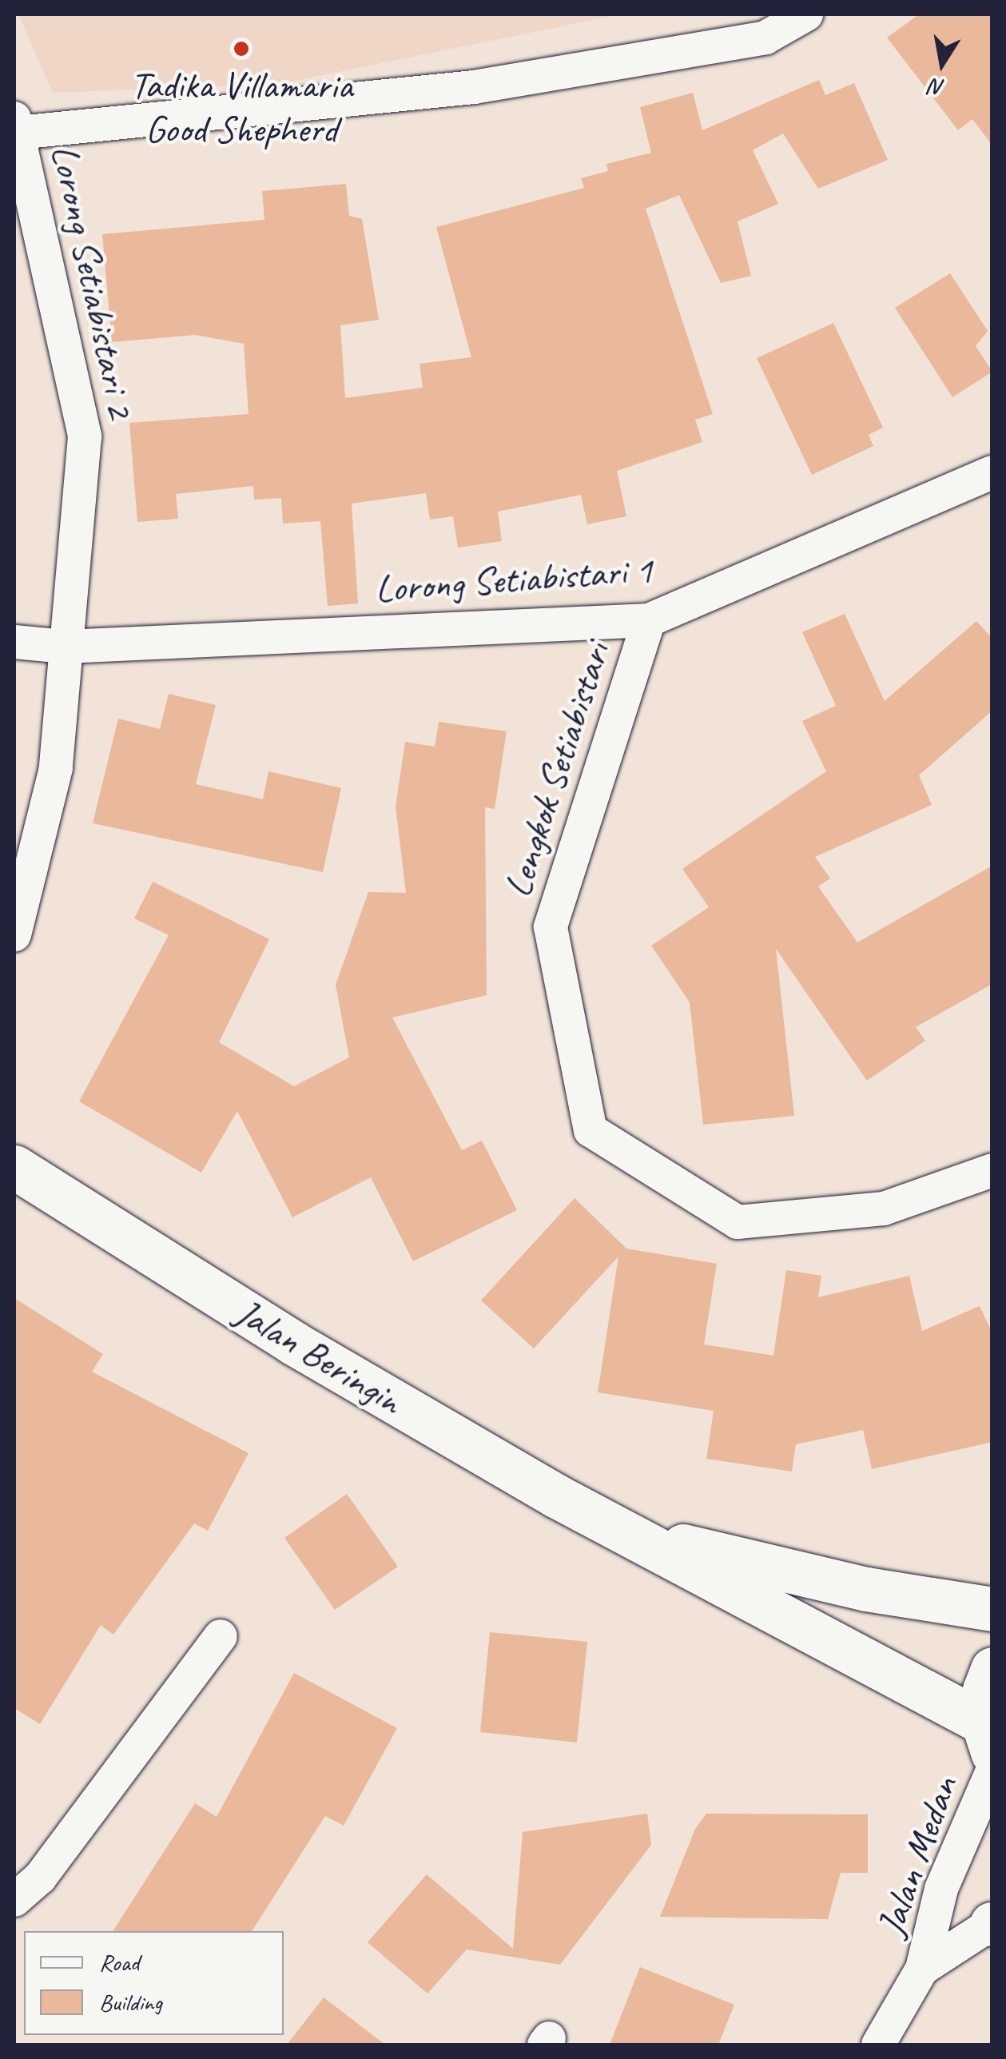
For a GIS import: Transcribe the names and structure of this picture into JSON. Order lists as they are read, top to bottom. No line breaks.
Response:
{"streets":{"street":["Lorong Setiabistari 2","Lorong Setiabistari 1","Lengkok Setiabistari","Jalan Beringin","Jalan Medan"]},"crossings":[["Lorong Setiabistari 2","Lorong Setiabistari 1"],["Lorong Setiabistari 1","Lengkok Setiabistari"]],"places":["Tadika Villamaria Good Shepherd"],"legend":["Road","Building"],"north":"bottom"}
